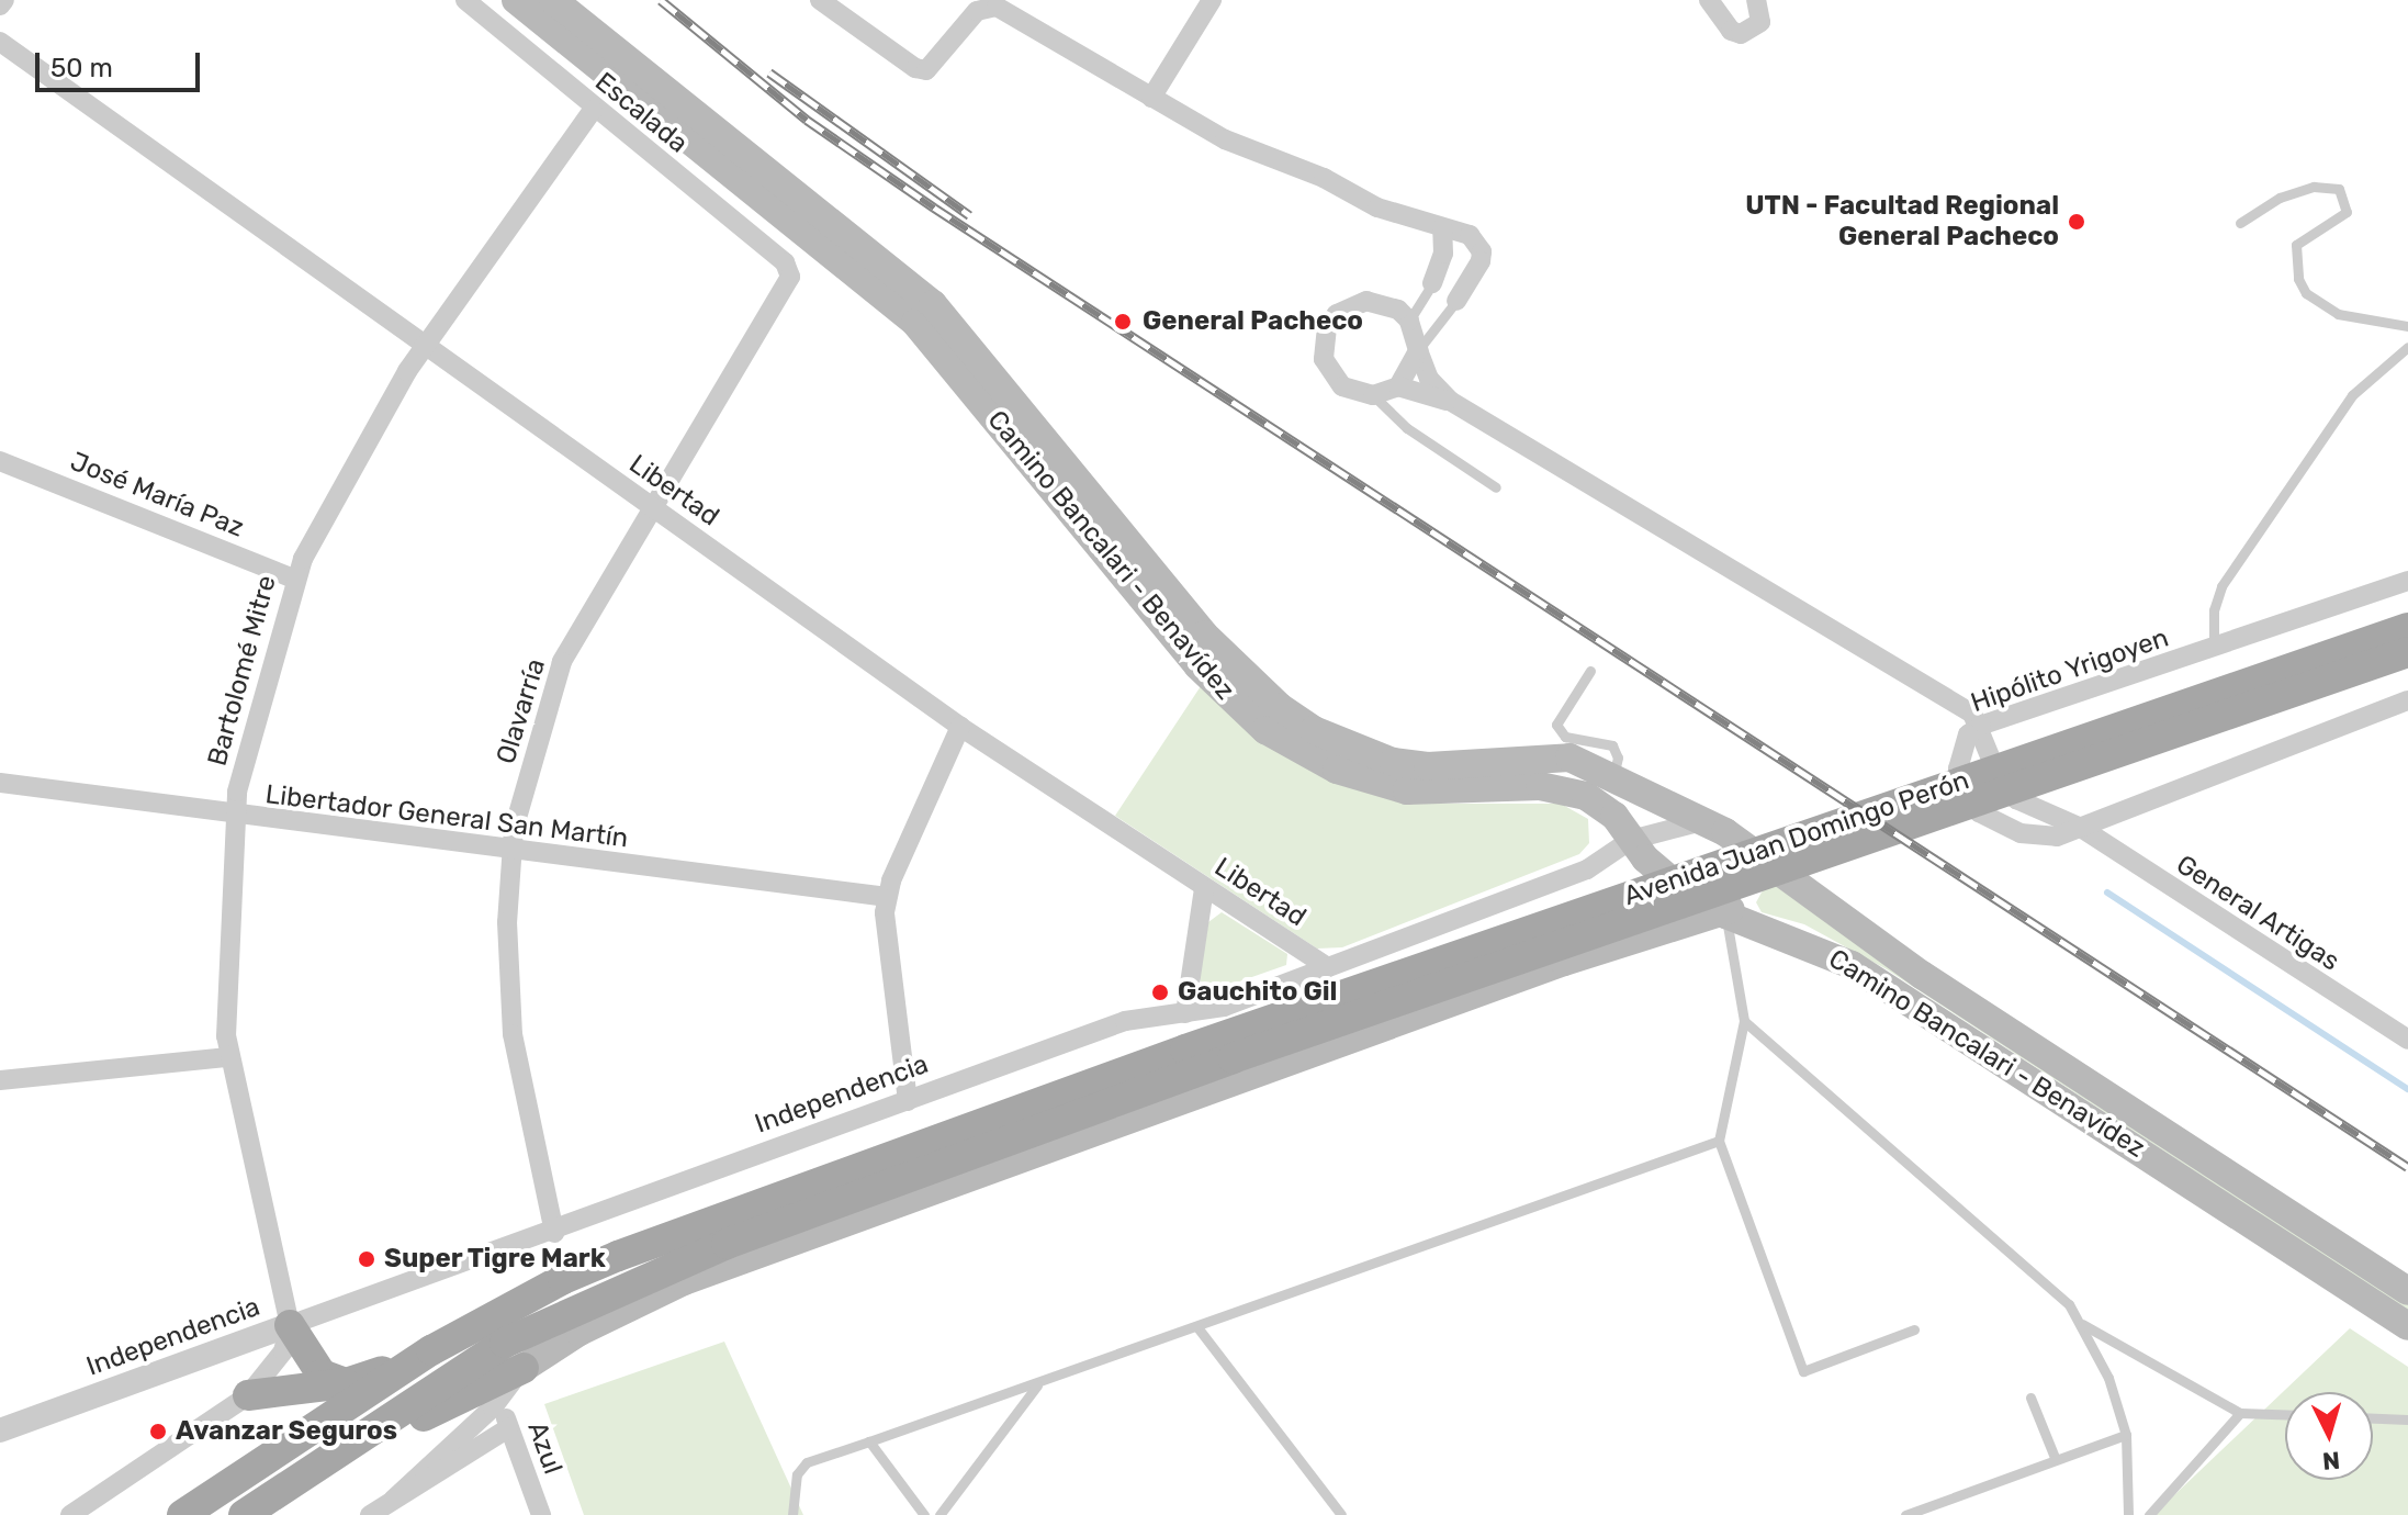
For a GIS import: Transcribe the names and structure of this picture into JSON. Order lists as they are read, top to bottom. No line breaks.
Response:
{"streets":{"main road":["Camino Bancalari - Benavídez","Avenida Juan Domingo Perón"],"street":["Escalada","Libertad","José María Paz","Bartolomé Mitre","Hipólito Yrigoyen","Olavarría","Libertador General San Martín","General Artigas","Independencia","Azul"]},"crossings":[["Escalada","Bartolomé Mitre"],["Escalada","Olavarría"],["Libertad","Bartolomé Mitre"],["Libertad","Olavarría"],["Libertad","Independencia"],["José María Paz","Bartolomé Mitre"],["Camino Bancalari - Benavídez","Independencia"],["Bartolomé Mitre","Libertador General San Martín"],["Bartolomé Mitre","Independencia"],["Hipólito Yrigoyen","General Artigas"],["Olavarría","Libertador General San Martín"],["Olavarría","Independencia"]],"places":["UTN - Facultad Regional General Pacheco","General Pacheco","Gauchito Gil","Super Tigre Mark","Avanzar Seguros"],"scale_bar":"50 m","north":"bottom"}
